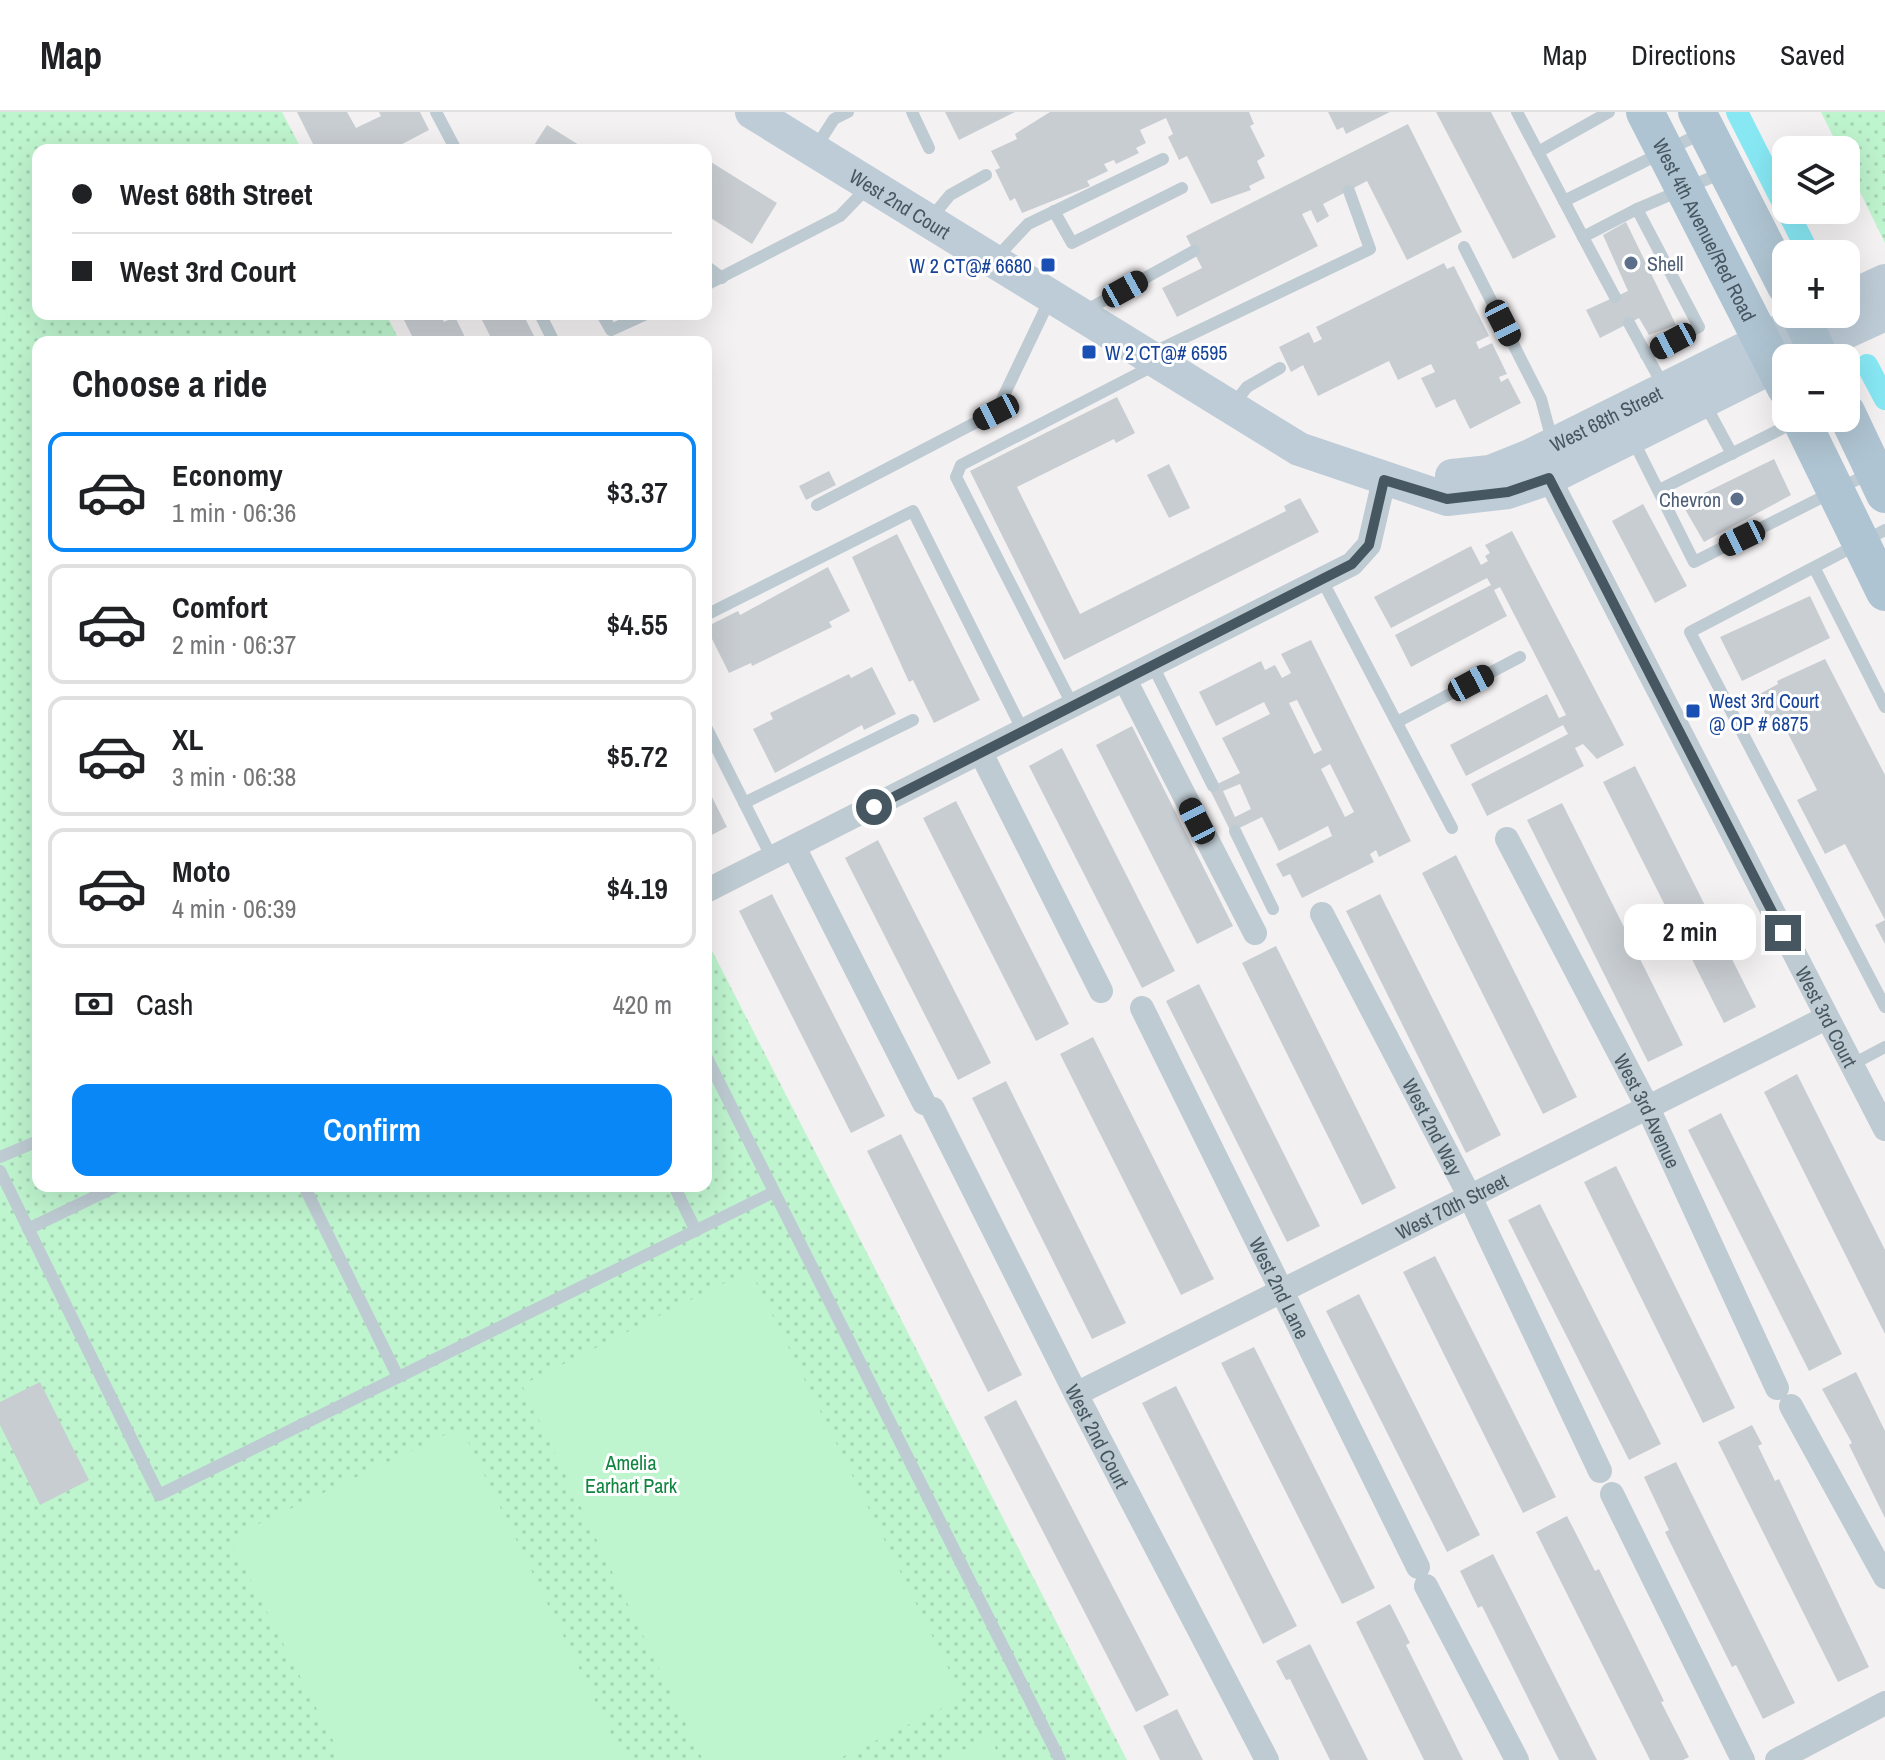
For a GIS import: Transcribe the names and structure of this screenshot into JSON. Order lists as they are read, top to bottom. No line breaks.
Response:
{"streets":{"main road":["West 2nd Court","West 4th Avenue/Red Road","West 68th Street"],"street":["West 3rd Court","West 3rd Avenue","West 2nd Way","West 70th Street","West 2nd Lane"]},"crossings":[["West 2nd Court","West 68th Street"],["West 2nd Court","West 70th Street"],["West 68th Street","West 3rd Court"],["West 3rd Court","West 70th Street"],["West 3rd Avenue","West 70th Street"],["West 2nd Way","West 70th Street"],["West 70th Street","West 2nd Lane"]],"parks":["Amelia Earhart Park"],"places":{"other":["Shell","Chevron"],"transit":["W 2 CT@# 6680","W 2 CT@# 6595","West 3rd Court @ OP # 6875"]},"page":{"header":"Map","nav":["Map","Directions","Saved"],"map_buttons":["+","−"],"banner":["West 68th Street","West 3rd Court"],"heading":"Choose a ride","list":[{"name":"Economy","note":"1 min · 06:36","value":"$3.37"},{"name":"Comfort","note":"2 min · 06:37","value":"$4.55"},{"name":"XL","note":"3 min · 06:38","value":"$5.72"},{"name":"Moto","note":"4 min · 06:39","value":"$4.19"}],"bubble":"2 min","pay":["Cash","420 m"],"buttons":"Confirm"}}
